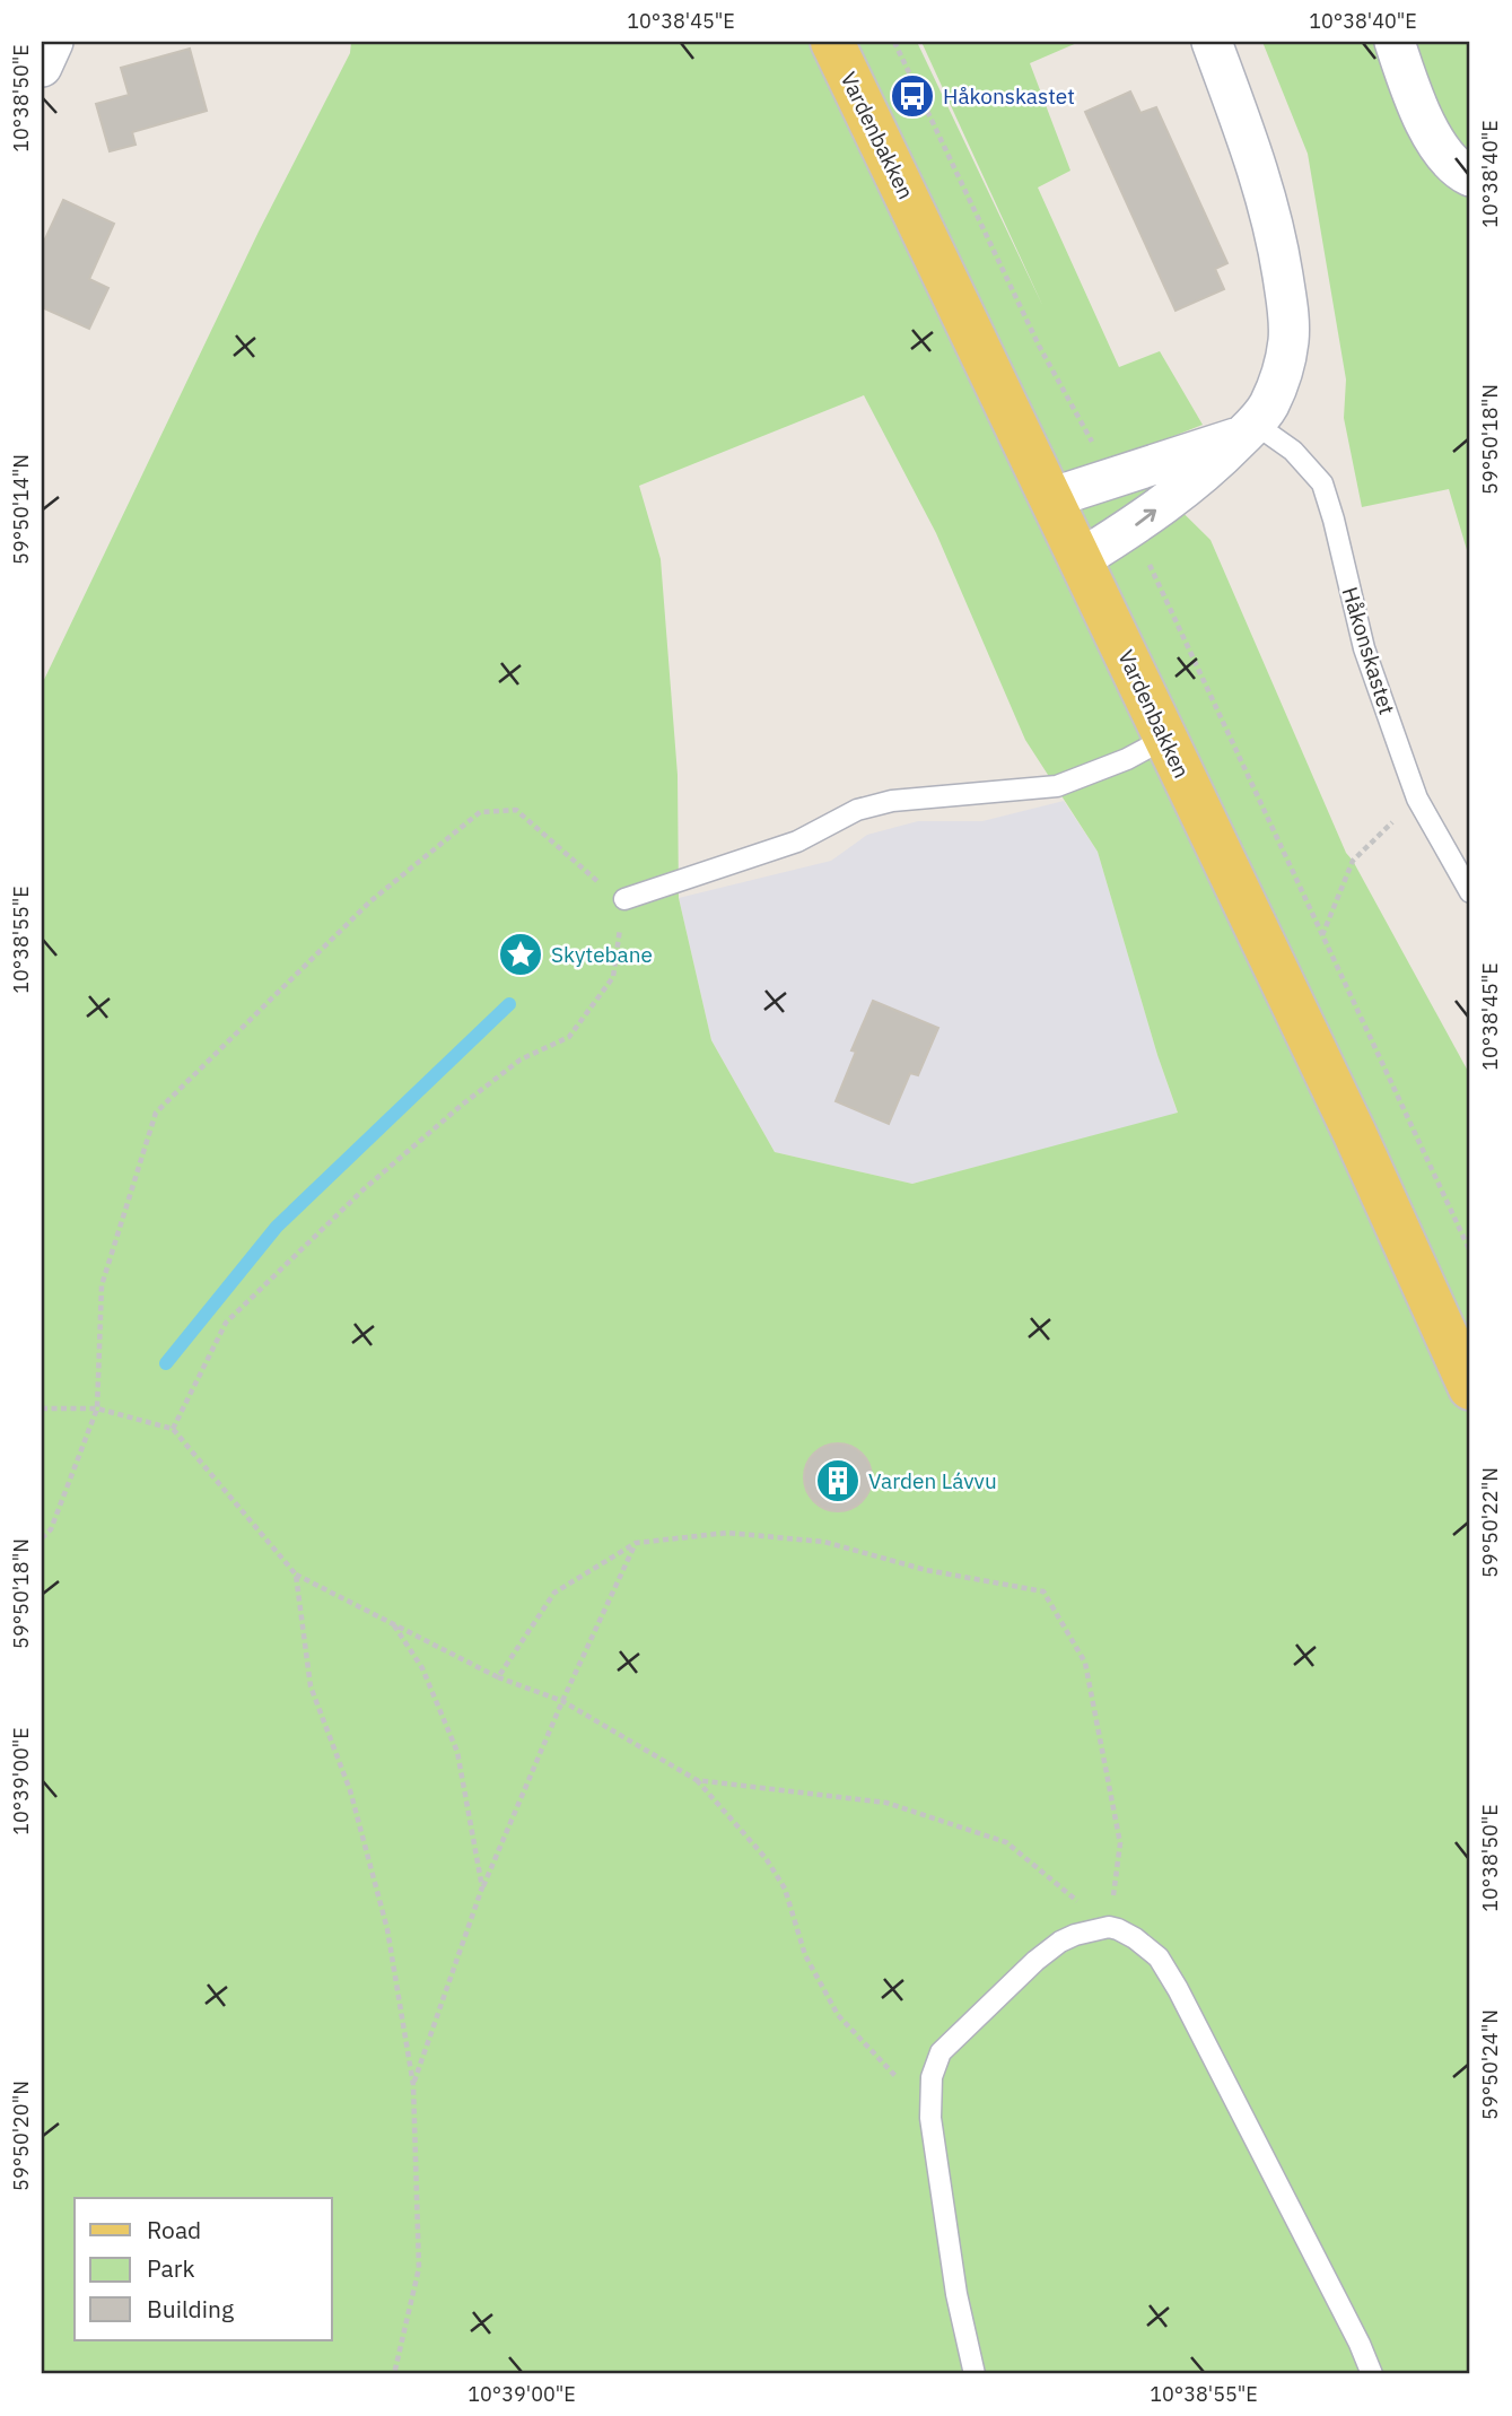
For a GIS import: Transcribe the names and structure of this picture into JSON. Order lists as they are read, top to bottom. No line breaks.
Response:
{"streets":{"main road":["Vardenbakken"],"lane":["Håkonskastet"]},"places":{"bus stop":["Håkonskastet"],"place":["Skytebane"],"building":["Varden Lávvu"]},"legend":["Road","Park","Building"],"coordinates":["10°38'45\"E","10°38'40\"E","10°38'50\"E","59°50'18\"N","59°50'14\"N","10°38'55\"E","59°50'22\"N","10°39'00\"E","59°50'24\"N","59°50'20\"N"]}
